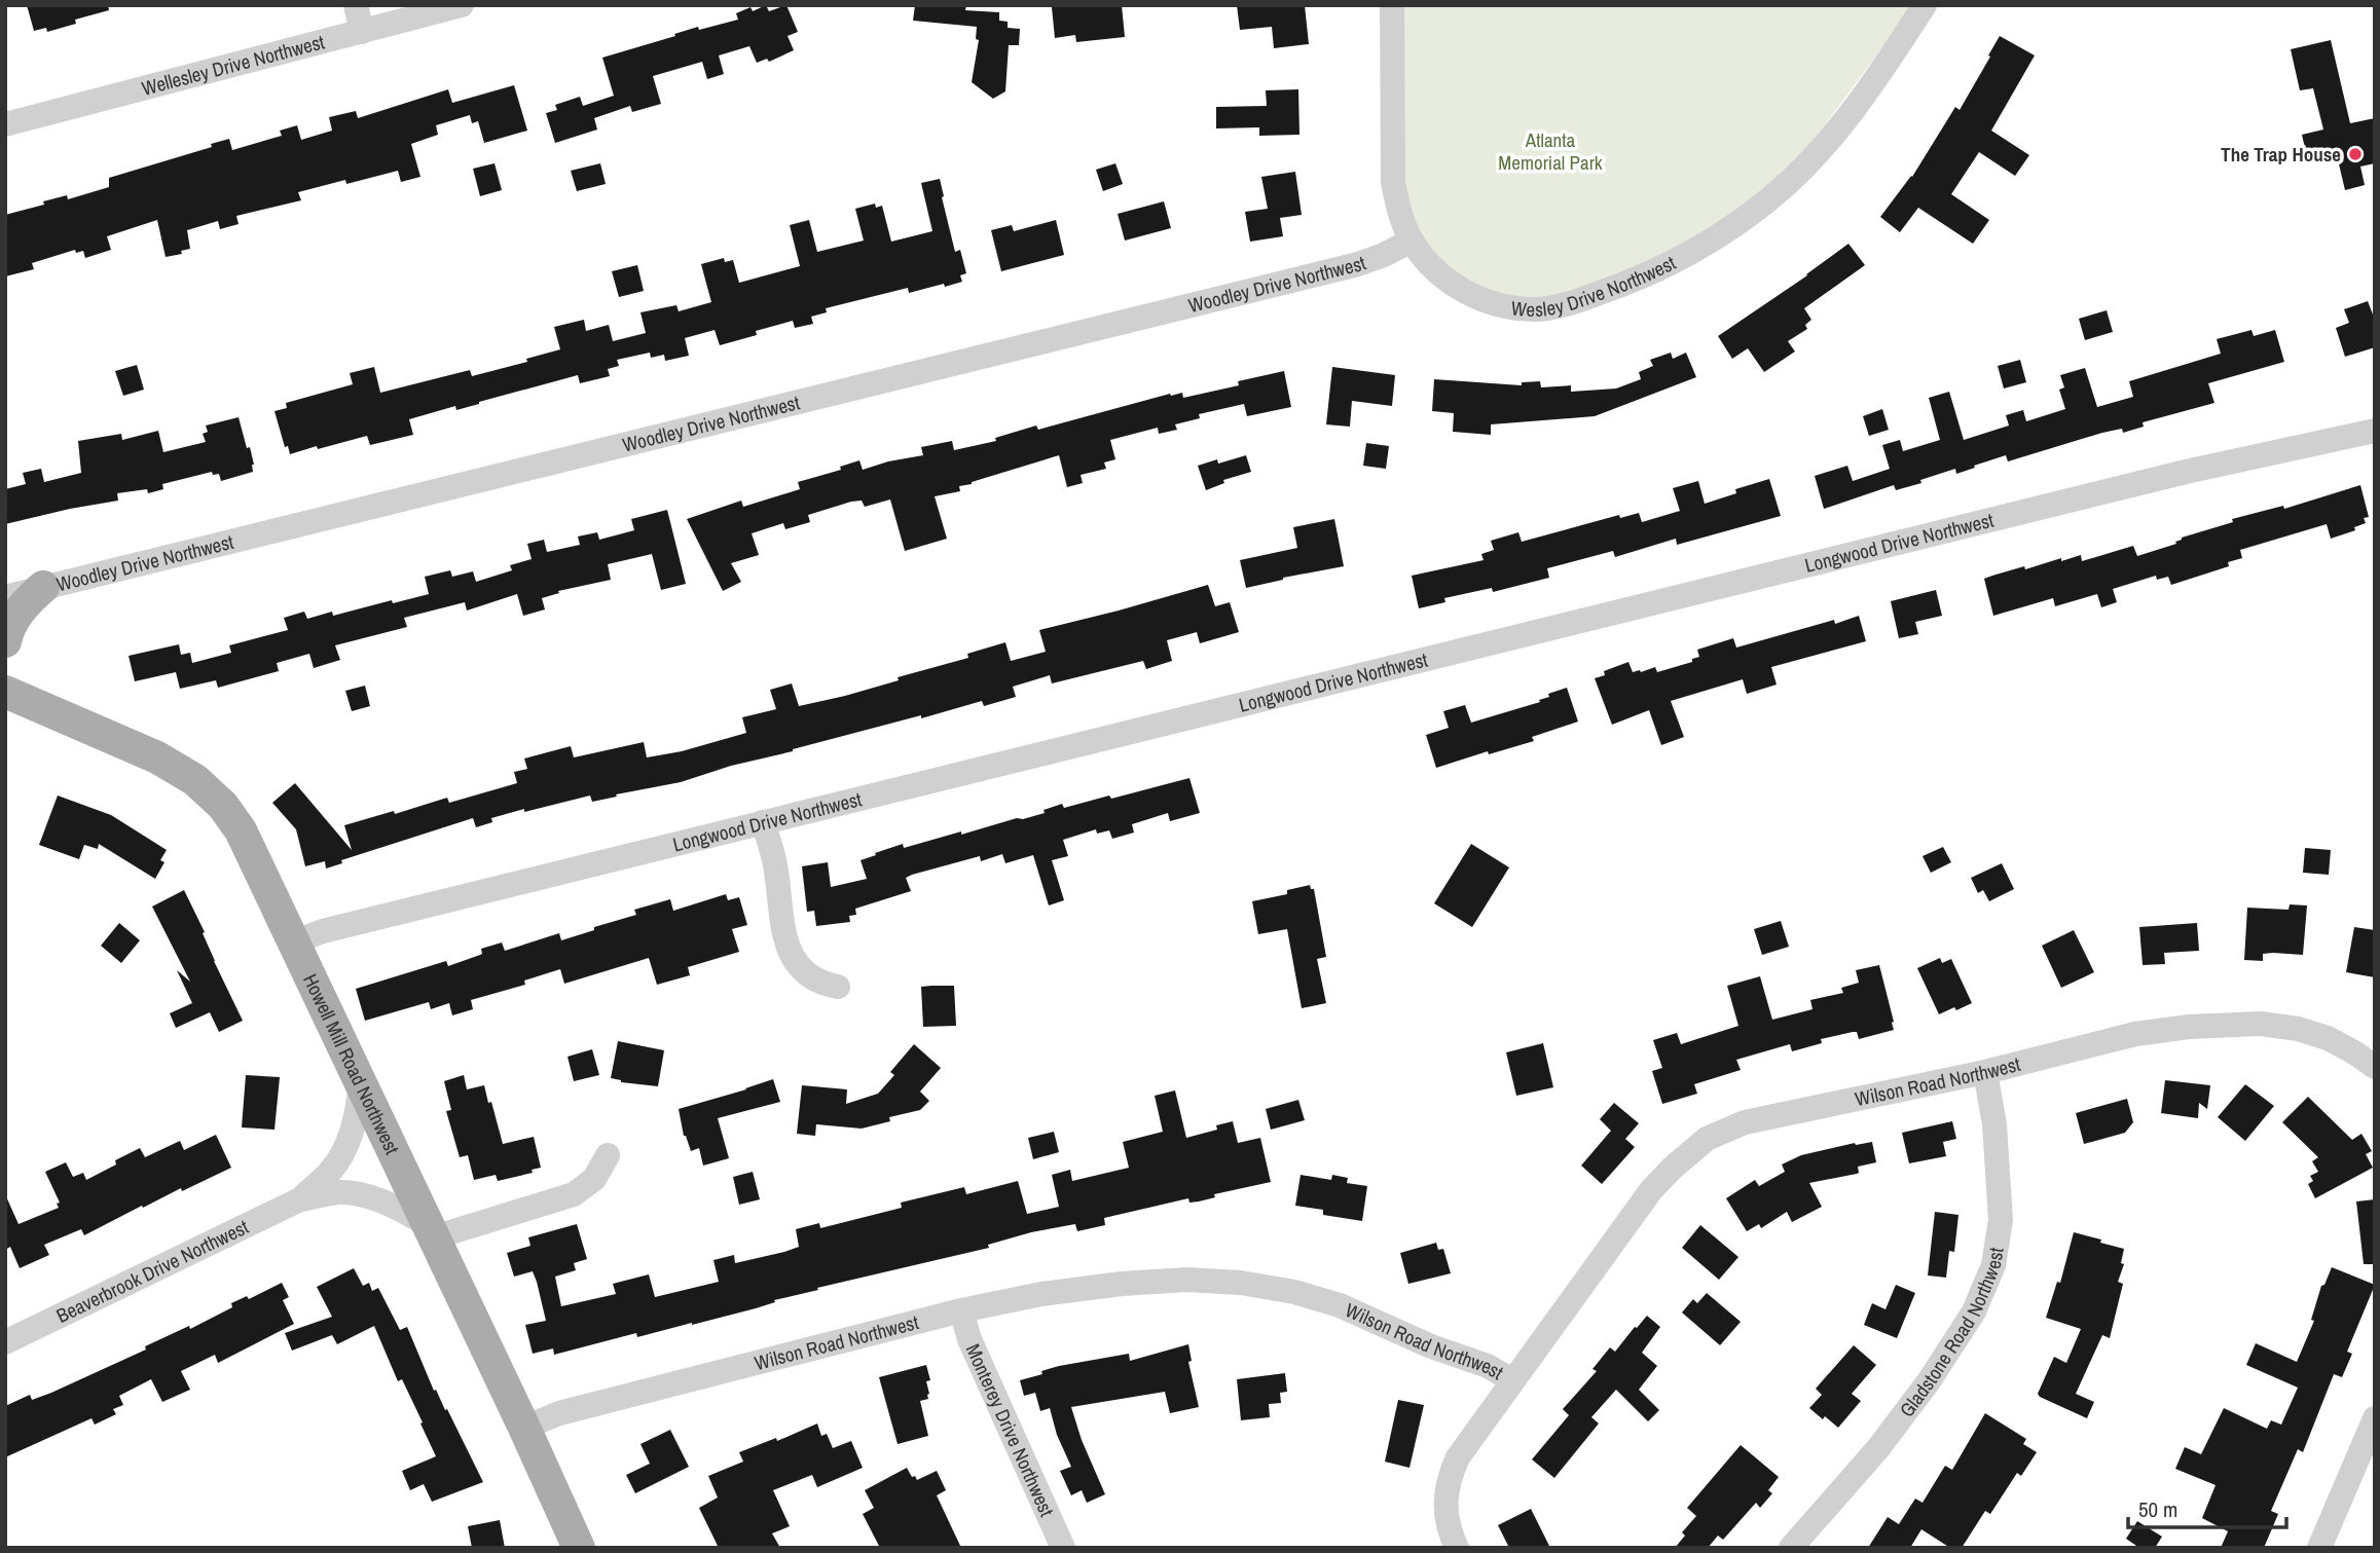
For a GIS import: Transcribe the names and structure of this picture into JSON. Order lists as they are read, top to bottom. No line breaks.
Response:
{"streets":{"main road":["Howell Mill Road Northwest"],"street":["Wellesley Drive Northwest","Wesley Drive Northwest","Woodley Drive Northwest","Longwood Drive Northwest","Wilson Road Northwest","Beaverbrook Drive Northwest","Gladstone Road Northwest","Monterey Drive Northwest"]},"crossings":[["Wesley Drive Northwest","Woodley Drive Northwest"],["Longwood Drive Northwest","Howell Mill Road Northwest"],["Howell Mill Road Northwest","Wilson Road Northwest"],["Howell Mill Road Northwest","Beaverbrook Drive Northwest"],["Wilson Road Northwest","Gladstone Road Northwest"],["Wilson Road Northwest","Monterey Drive Northwest"]],"parks":["Atlanta Memorial Park"],"places":["The Trap House"],"scale_bar":"50 m"}
